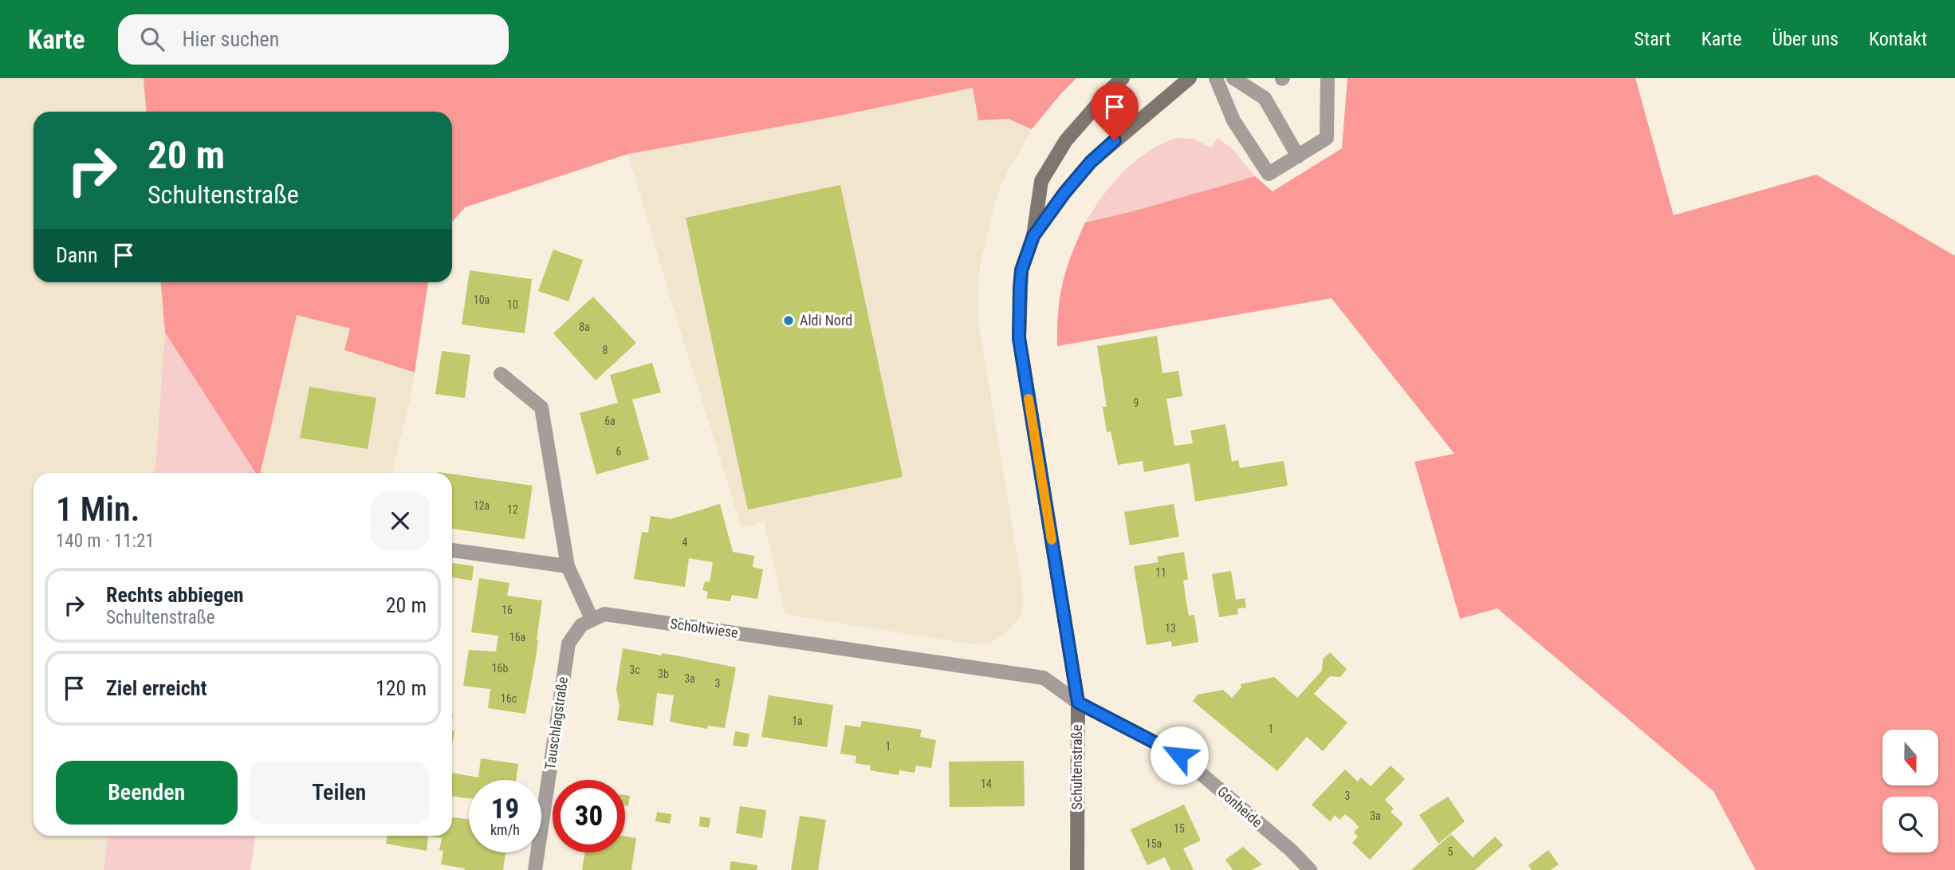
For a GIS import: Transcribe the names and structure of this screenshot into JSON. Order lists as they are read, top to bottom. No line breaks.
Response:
{"streets":{"main road":["Schultenstraße"],"street":["Scholtwiese","Tauschlagstraße","Gonheide"]},"crossings":[["Scholtwiese","Tauschlagstraße"],["Scholtwiese","Schultenstraße"],["Scholtwiese","Gonheide"],["Schultenstraße","Gonheide"]],"places":["Aldi Nord"],"house_numbers":["10a","10","8a","8","9","6a","6","12a","12","4","11","16","13","16a","16b","3c","3b","3a","3","16c","1a","1","1","14","3","3a","15","15a","5"],"north":"bottom","page":{"header":"Karte","search":"Hier suchen","nav":["Start","Karte","Über uns","Kontakt"],"turn":["20 m","Schultenstraße"],"then":"Dann","heading":["1 Min.","140 m · 11:21"],"list":[{"name":"Rechts abbiegen","note":"Schultenstraße","value":"20 m"},{"name":"Ziel erreicht","value":"120 m"}],"buttons":["Beenden","Teilen"],"speed":"19 km/h","limit":"30"}}
